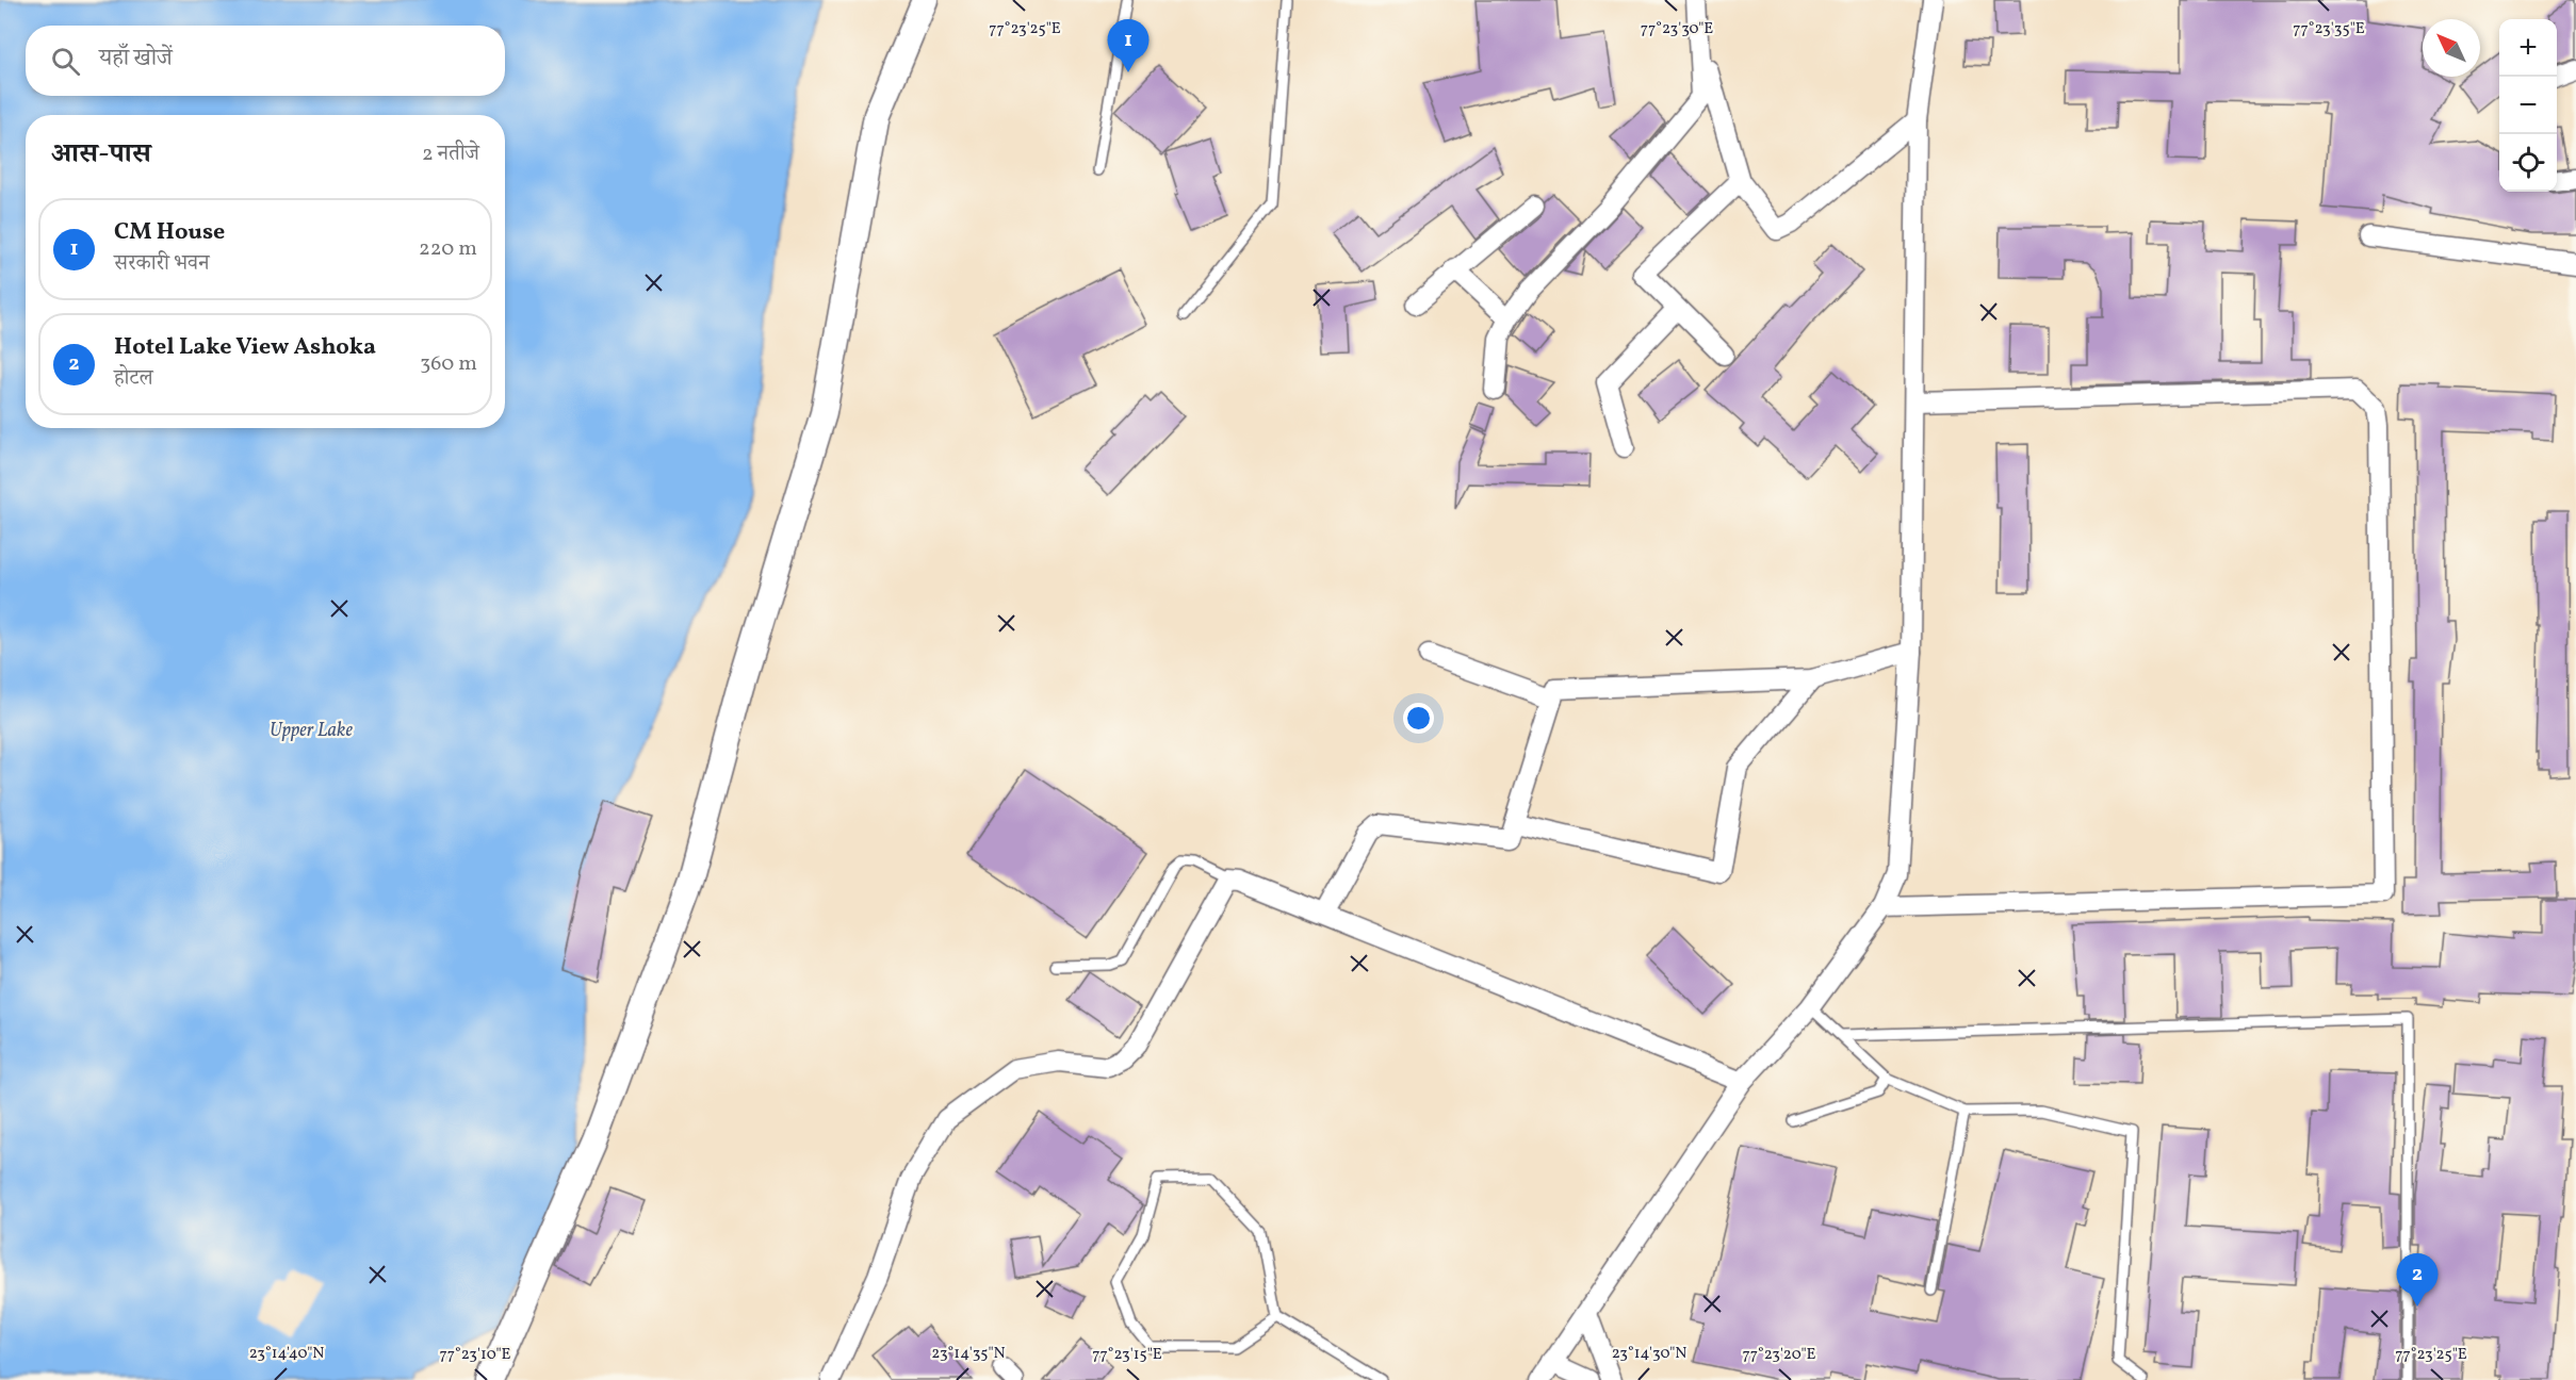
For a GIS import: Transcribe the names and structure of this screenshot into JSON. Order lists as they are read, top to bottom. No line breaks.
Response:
{"water":["Upper Lake"],"north":"top left","page":{"map_buttons":["+","−"],"pins":["1","2"],"search":"यहाँ खोजें","heading":["आस-पास","2 नतीजे"],"list":[{"mark":"1","name":"CM House","note":"सरकारी भवन","value":"220 m"},{"mark":"2","name":"Hotel Lake View Ashoka","note":"होटल","value":"360 m"}]},"coordinates":["77°23'25\"E","77°23'30\"E","77°23'35\"E","23°14'40\"N","23°14'35\"N","23°14'30\"N","77°23'10\"E","77°23'15\"E","77°23'20\"E"]}
